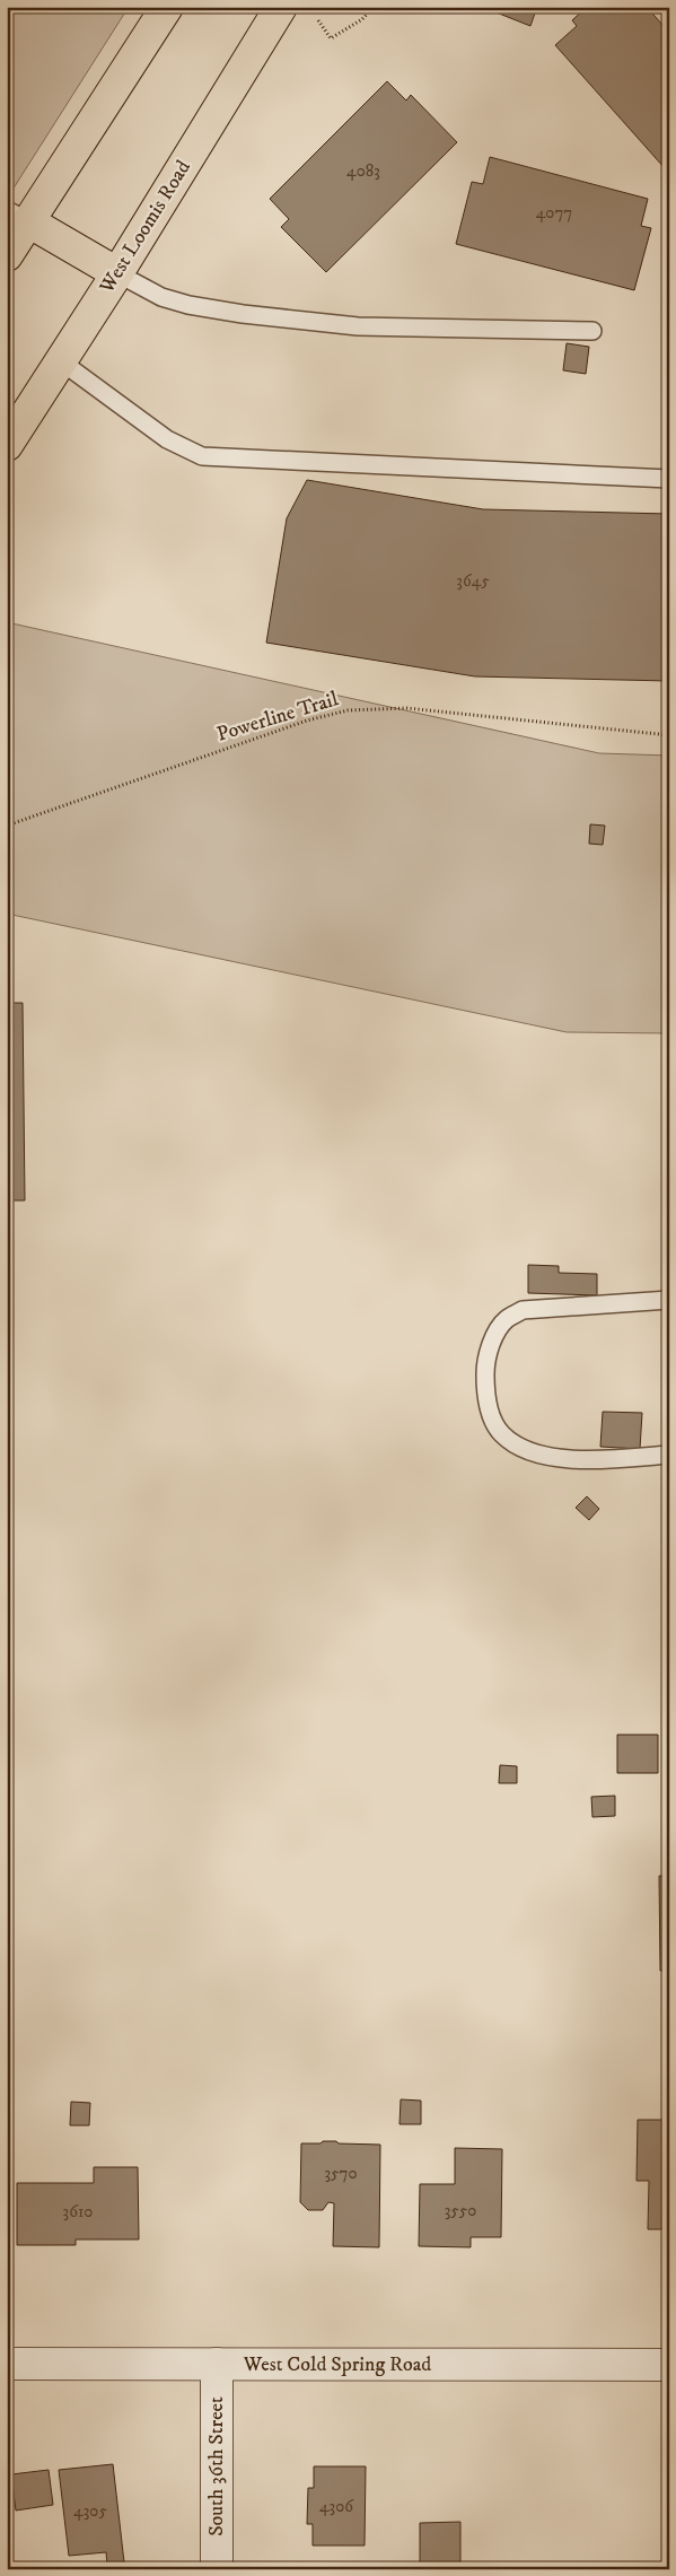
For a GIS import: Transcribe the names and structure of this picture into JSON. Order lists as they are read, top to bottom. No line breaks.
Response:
{"streets":{"main road":["West Loomis Road"],"street":["West Cold Spring Road","South 36th Street"],"path":["Powerline Trail"]},"crossings":[["West Cold Spring Road","South 36th Street"]],"house_numbers":["4083","4077","3645","3570","3550","3610","4306","4305"]}
